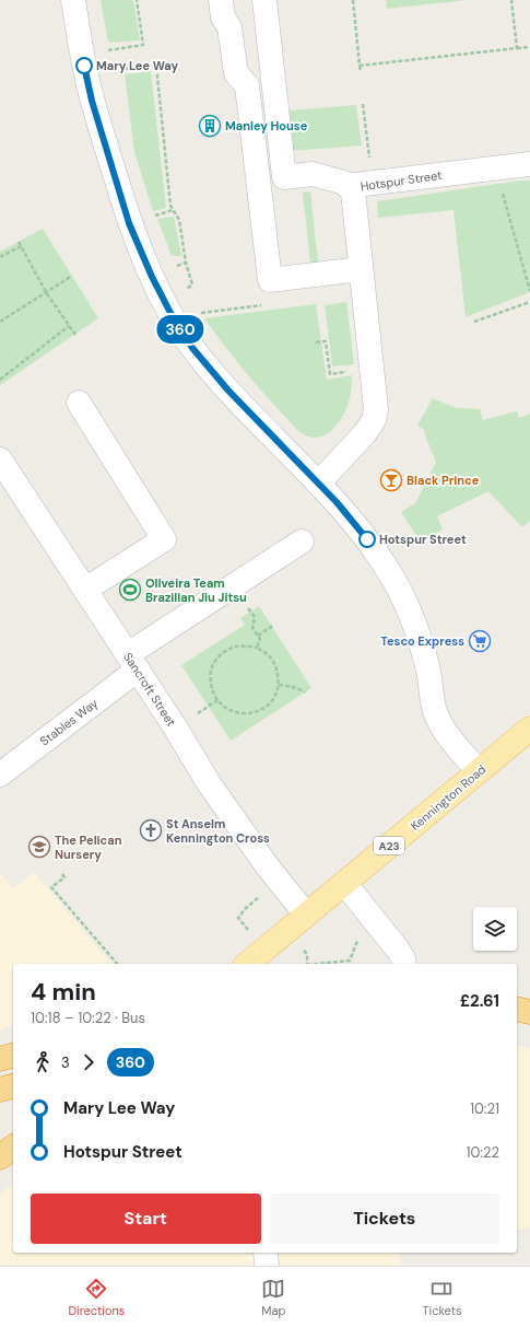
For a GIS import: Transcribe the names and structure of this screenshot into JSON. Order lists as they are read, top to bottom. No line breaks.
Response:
{"streets":{"main road":["Kennington Road","A23"],"street":["Hotspur Street","Sancroft Street","Stables Way"]},"crossings":[["Sancroft Street","Stables Way"],["Sancroft Street","Kennington Road"]],"places":{"other":["Mary Lee Way","Hotspur Street"],"building":["Manley House"],"bar":["Black Prince"],"sports":["Oliveira Team Brazilian Jiu Jitsu"],"supermarket":["Tesco Express"],"church":["St Anselm Kennington Cross"],"school or university":["The Pelican Nursery"]},"lines":["bus line 360"],"page":{"on_map":"360","heading":["4 min","10:18 – 10:22 · Bus","£2.61"],"legs":["3","360"],"list":[{"name":"Mary Lee Way","value":"10:21"},{"name":"Hotspur Street","value":"10:22"}],"buttons":["Start","Tickets"],"tabs":["Directions","Map","Tickets"]}}
